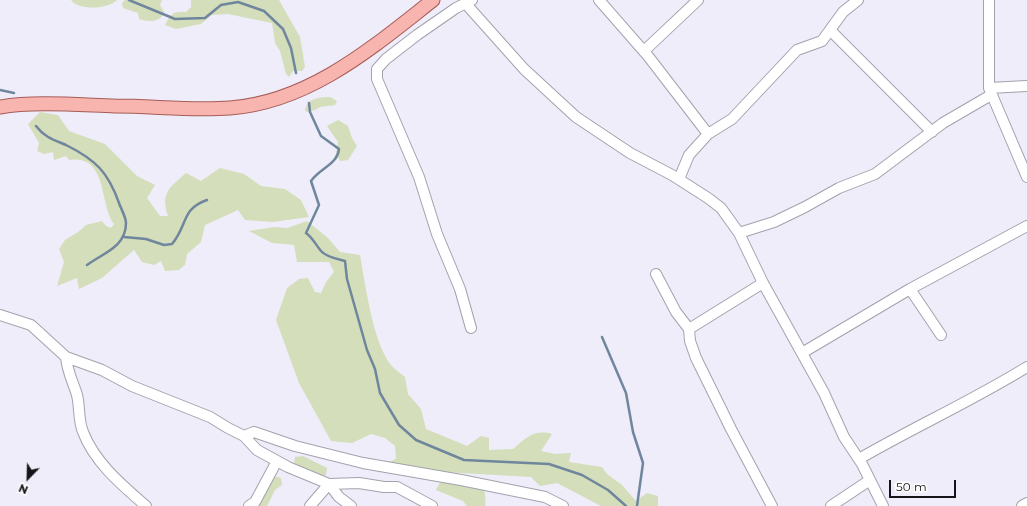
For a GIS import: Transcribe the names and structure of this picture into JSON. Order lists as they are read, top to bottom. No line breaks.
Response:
{"scale_bar":"50 m","north":"bottom left"}
